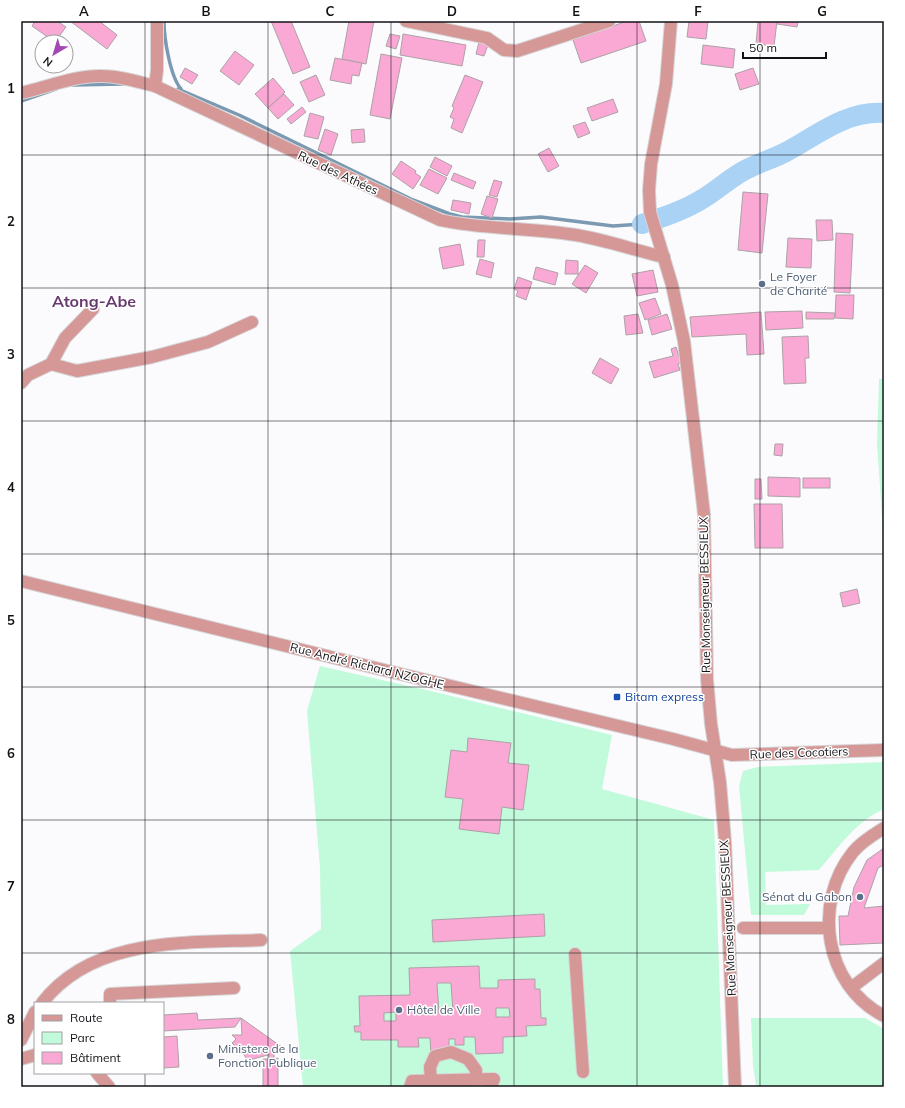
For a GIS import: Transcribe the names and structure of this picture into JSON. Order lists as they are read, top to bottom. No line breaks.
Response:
{"streets":{"street":["Rue des Athées","Rue Monseigneur BESSIEUX","Rue André Richard NZOGHE","Rue des Cocotiers"]},"crossings":[["Rue des Athées","Rue Monseigneur BESSIEUX"],["Rue Monseigneur BESSIEUX","Rue André Richard NZOGHE"],["Rue Monseigneur BESSIEUX","Rue des Cocotiers"],["Rue André Richard NZOGHE","Rue des Cocotiers"]],"districts":["Atong-Abe"],"places":{"other":["Le Foyer de Charité","Sénat du Gabon","Hôtel de Ville","Ministere de la Fonction Publique"],"transit":["Bitam express"]},"legend":["Route","Parc","Bâtiment"],"scale_bar":"50 m","north":"bottom left","grid":{"columns":["A","B","C","D","E","F","G"],"rows":["1","2","3","4","5","6","7","8"]}}
